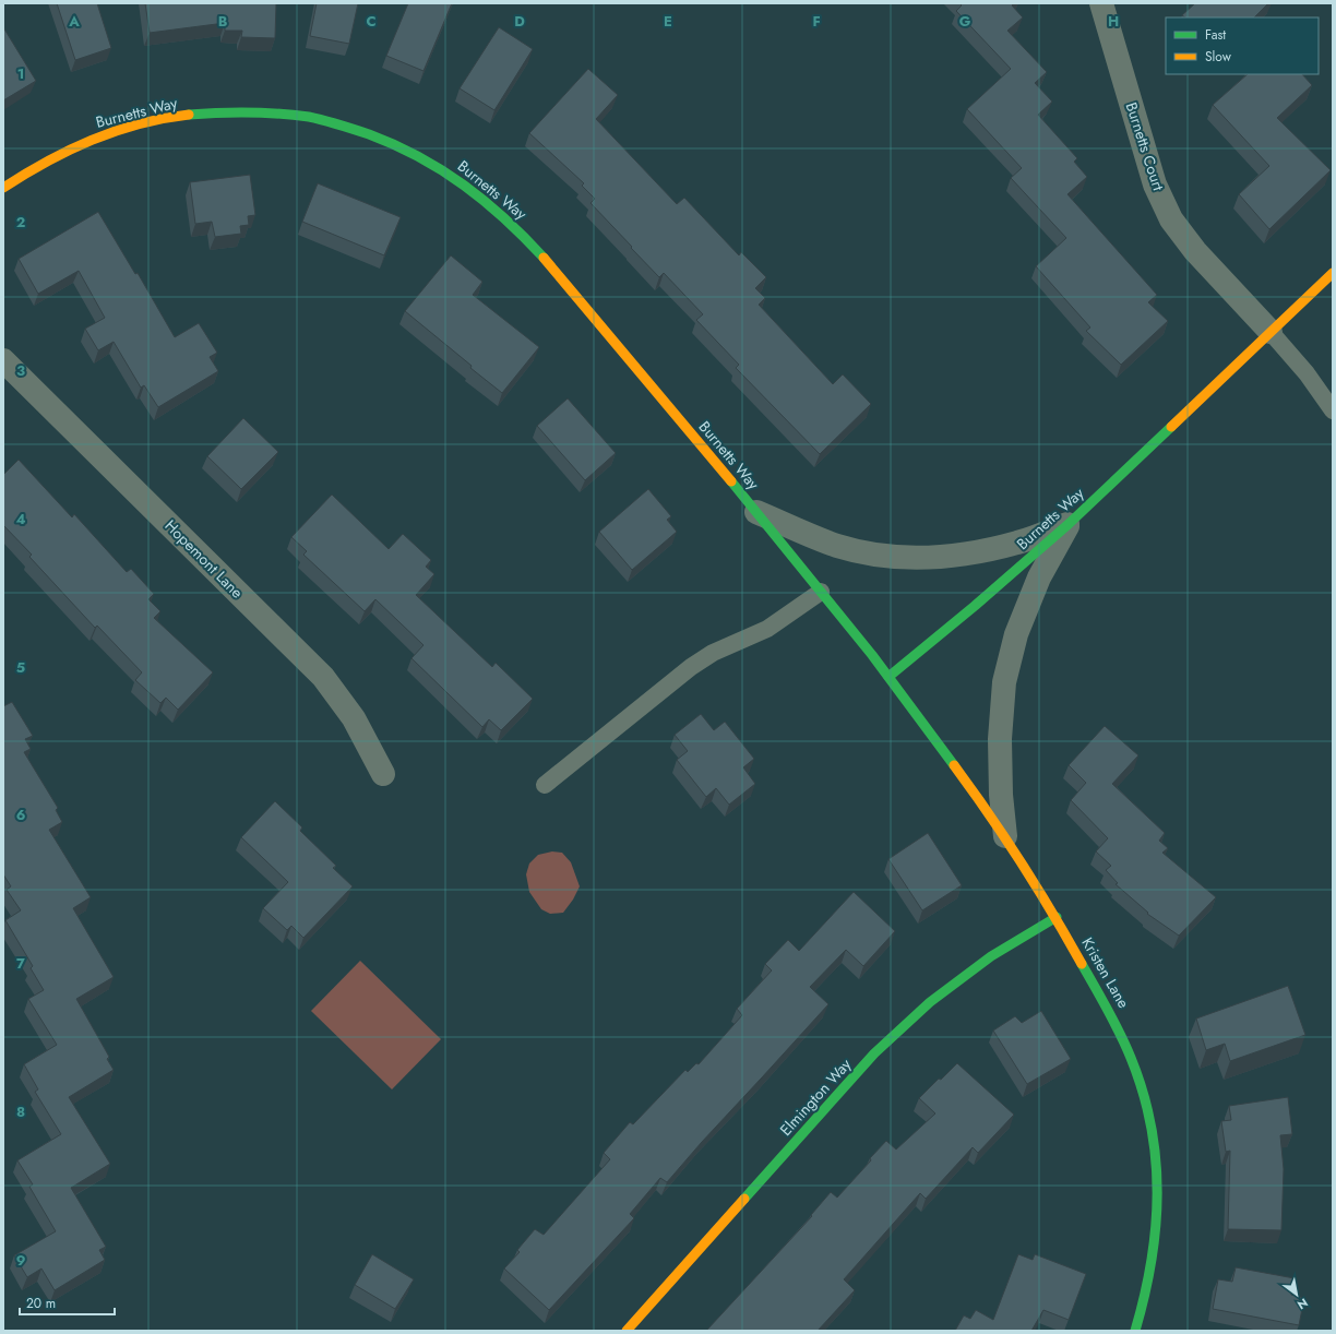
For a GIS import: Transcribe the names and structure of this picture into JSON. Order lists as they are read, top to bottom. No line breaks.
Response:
{"streets":{"street":["Burnetts Way","Burnetts Court","Hopemont Lane","Kristen Lane","Elmington Way"]},"crossings":[["Burnetts Way","Burnetts Court"],["Burnetts Way","Kristen Lane"],["Kristen Lane","Elmington Way"]],"legend":["Fast","Slow"],"scale_bar":"20 m","north":"bottom right","grid":{"columns":["A","B","C","D","E","F","G","H"],"rows":["1","2","3","4","5","6","7","8","9"]}}
